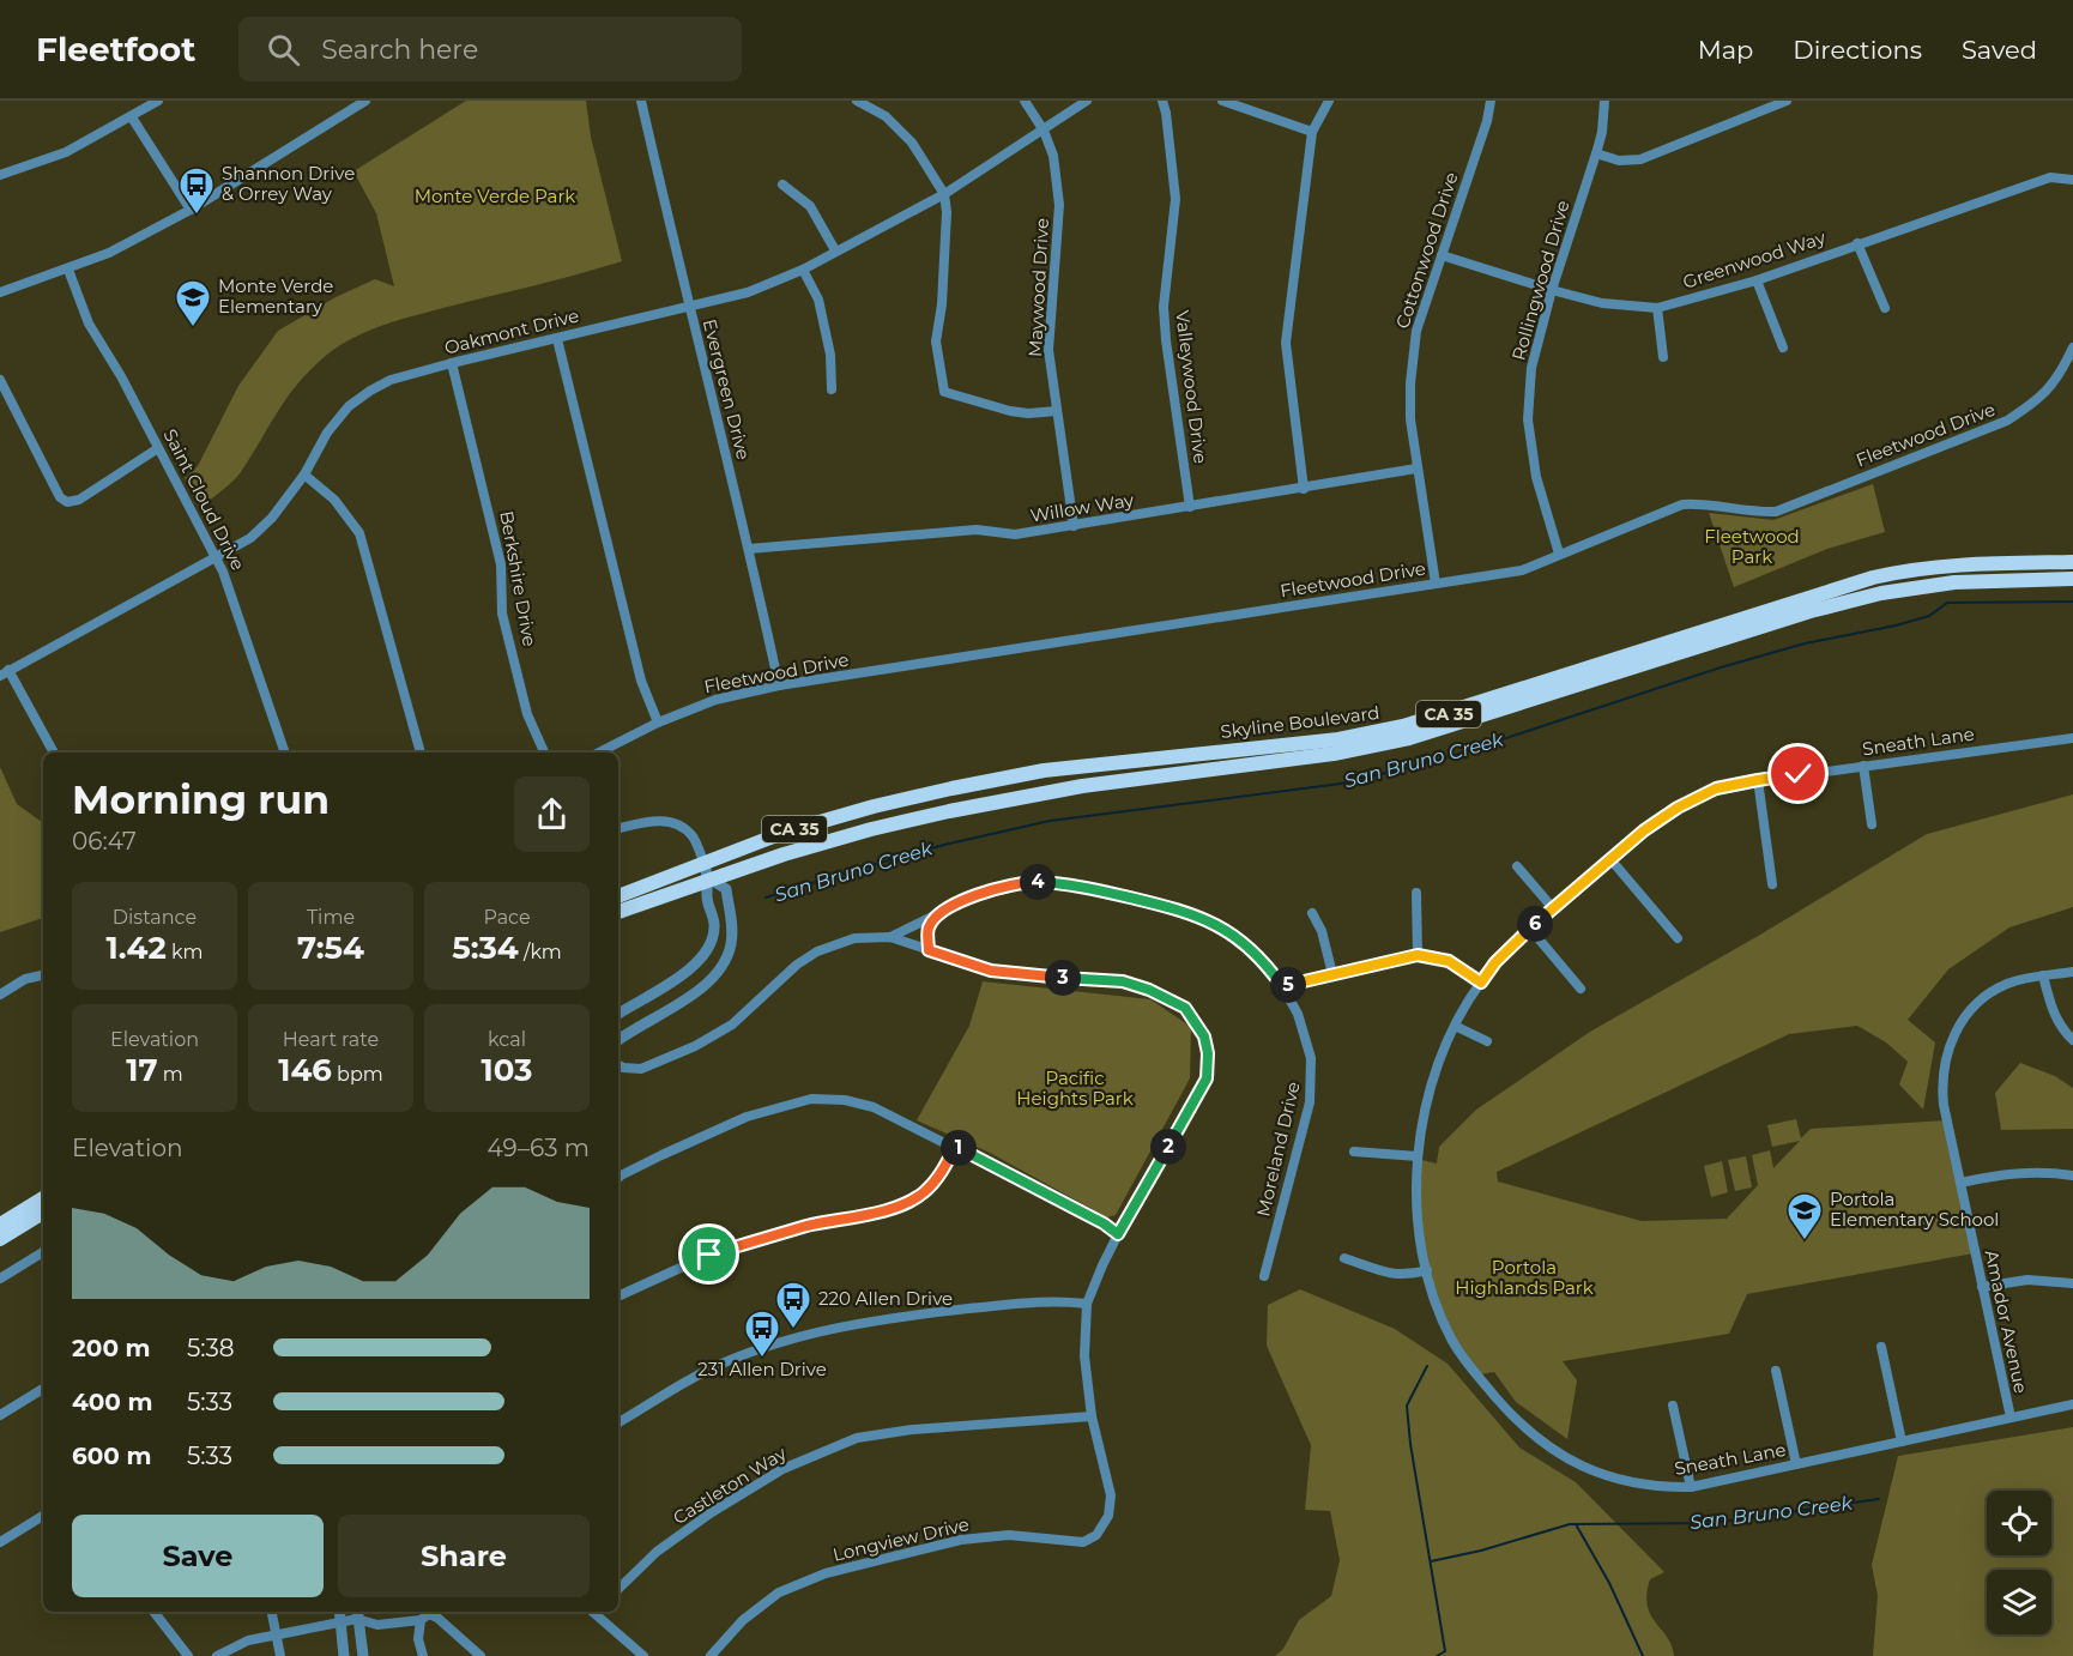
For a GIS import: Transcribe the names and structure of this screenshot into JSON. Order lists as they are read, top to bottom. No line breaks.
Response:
{"streets":{"main road":["CA 35","Skyline Boulevard"],"street":["Cottonwood Drive","Greenwood Way","Rollingwood Drive","Maywood Drive","Oakmont Drive","Valleywood Drive","Evergreen Drive","Fleetwood Drive","Saint Cloud Drive","Willow Way","Berkshire Drive","Sneath Lane","Moreland Drive","Amador Avenue","Castleton Way","Longview Drive"]},"crossings":[["Cottonwood Drive","Greenwood Way"],["Cottonwood Drive","Fleetwood Drive"],["Cottonwood Drive","Willow Way"],["Greenwood Way","Rollingwood Drive"],["Rollingwood Drive","Fleetwood Drive"],["Maywood Drive","Oakmont Drive"],["Maywood Drive","Willow Way"],["Oakmont Drive","Evergreen Drive"],["Oakmont Drive","Saint Cloud Drive"],["Oakmont Drive","Berkshire Drive"],["Valleywood Drive","Willow Way"],["Evergreen Drive","Fleetwood Drive"],["Evergreen Drive","Willow Way"],["Sneath Lane","Amador Avenue"],["Moreland Drive","Longview Drive"],["Castleton Way","Longview Drive"]],"water":["San Bruno Creek"],"parks":["Monte Verde Park","Fleetwood Park","Pacific Heights Park","Portola Highlands Park"],"places":{"bus stop":["Shannon Drive & Orrey Way","220 Allen Drive","231 Allen Drive"],"school or university":["Monte Verde Elementary","Portola Elementary School"]},"page":{"header":"Fleetfoot","search":"Search here","nav":["Map","Directions","Saved"],"heading":["Morning run","06:47"],"pins":["4","6","3","5","2","1"],"stats":[["Distance","1.42 km"],["Time","7:54"],["Pace","5:34 /km"],["Elevation","17 m"],["Heart rate","146 bpm"],["kcal","103"]],"chart":["Elevation","49–63 m"],"list":[{"name":"200 m","note":"5:38"},{"name":"400 m","note":"5:33"},{"name":"600 m","note":"5:33"}],"buttons":["Save","Share"]}}
